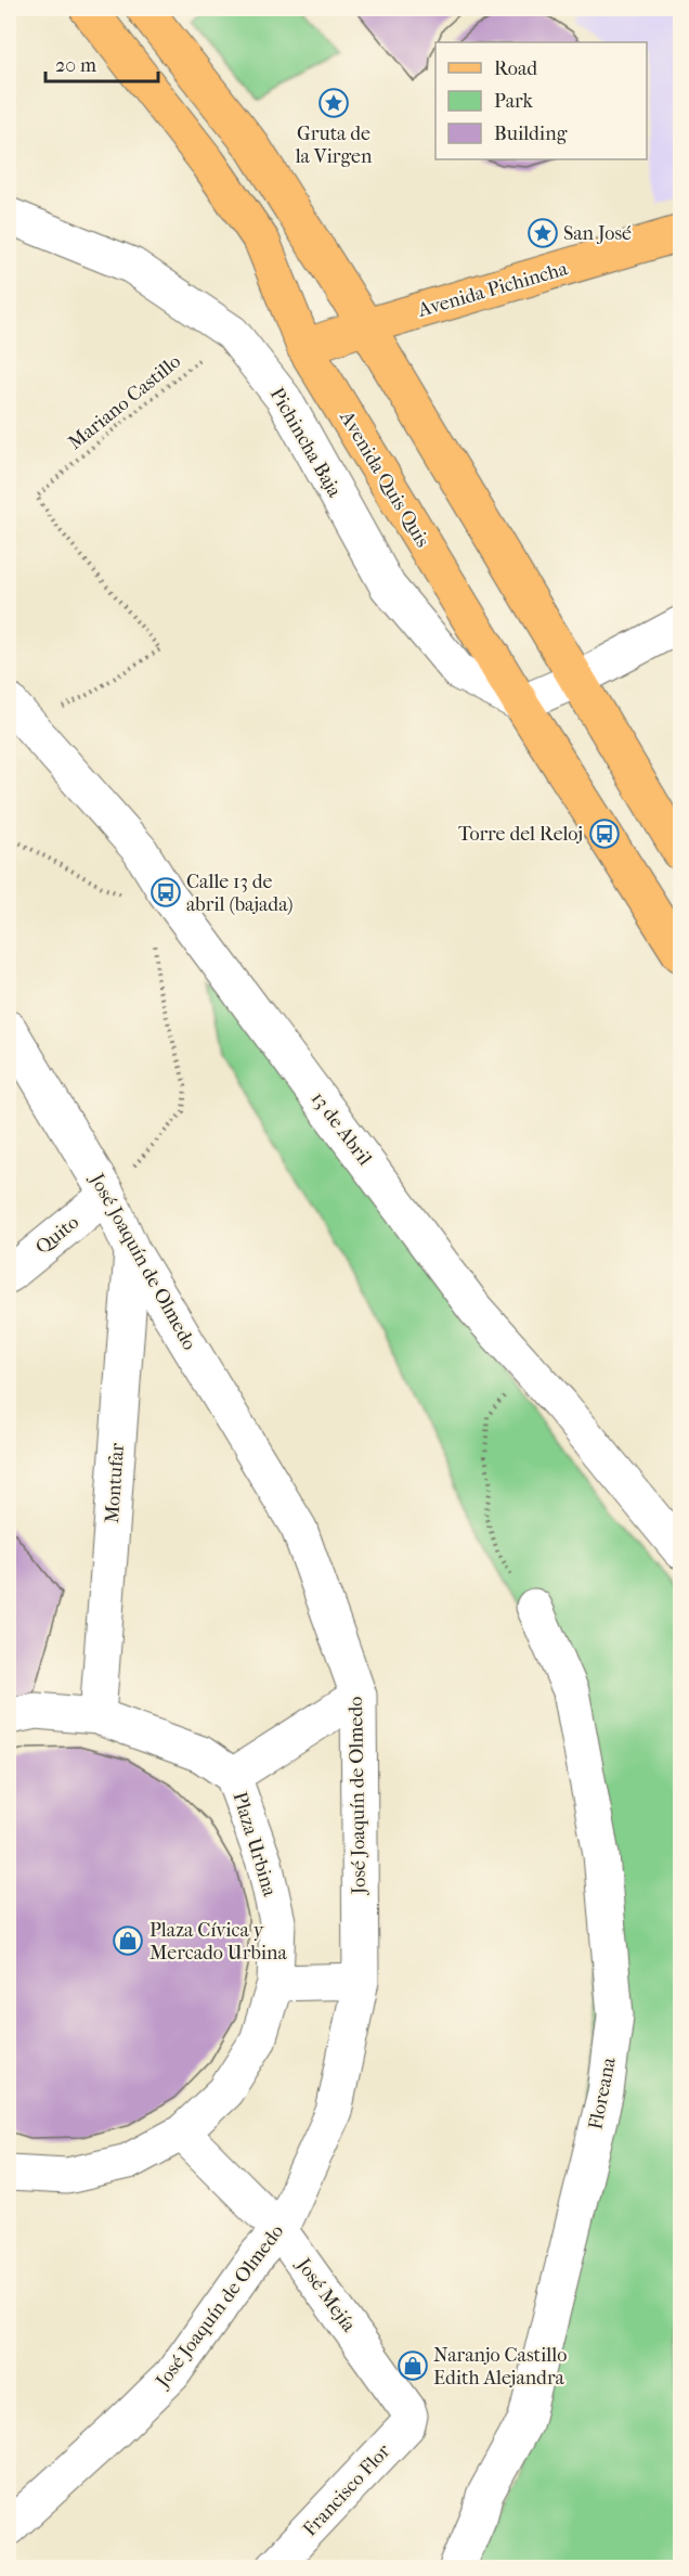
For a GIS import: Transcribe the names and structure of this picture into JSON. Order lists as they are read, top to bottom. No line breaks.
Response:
{"streets":{"main road":["Avenida Pichincha","Avenida Quis Quis"],"street":["Pichincha Baja","13 de Abril","Quito","José Joaquín de Olmedo","Montufar","Plaza Urbina","Floreana","José Mejía","Francisco Flor"],"path":["Mariano Castillo"]},"crossings":[["Avenida Pichincha","Avenida Quis Quis"],["Mariano Castillo","Pichincha Baja"],["Mariano Castillo","13 de Abril"],["Pichincha Baja","Avenida Quis Quis"],["Quito","José Joaquín de Olmedo"],["José Joaquín de Olmedo","Montufar"],["José Joaquín de Olmedo","José Mejía"],["Montufar","Plaza Urbina"],["Plaza Urbina","José Mejía"],["José Mejía","Francisco Flor"]],"places":{"place":["Gruta de la Virgen","San José"],"bus stop":["Torre del Reloj","Calle 13 de abril (bajada)"],"shop":["Plaza Cívica y Mercado Urbina","Naranjo Castillo Edith Alejandra"]},"legend":["Road","Park","Building"],"scale_bar":"20 m"}
